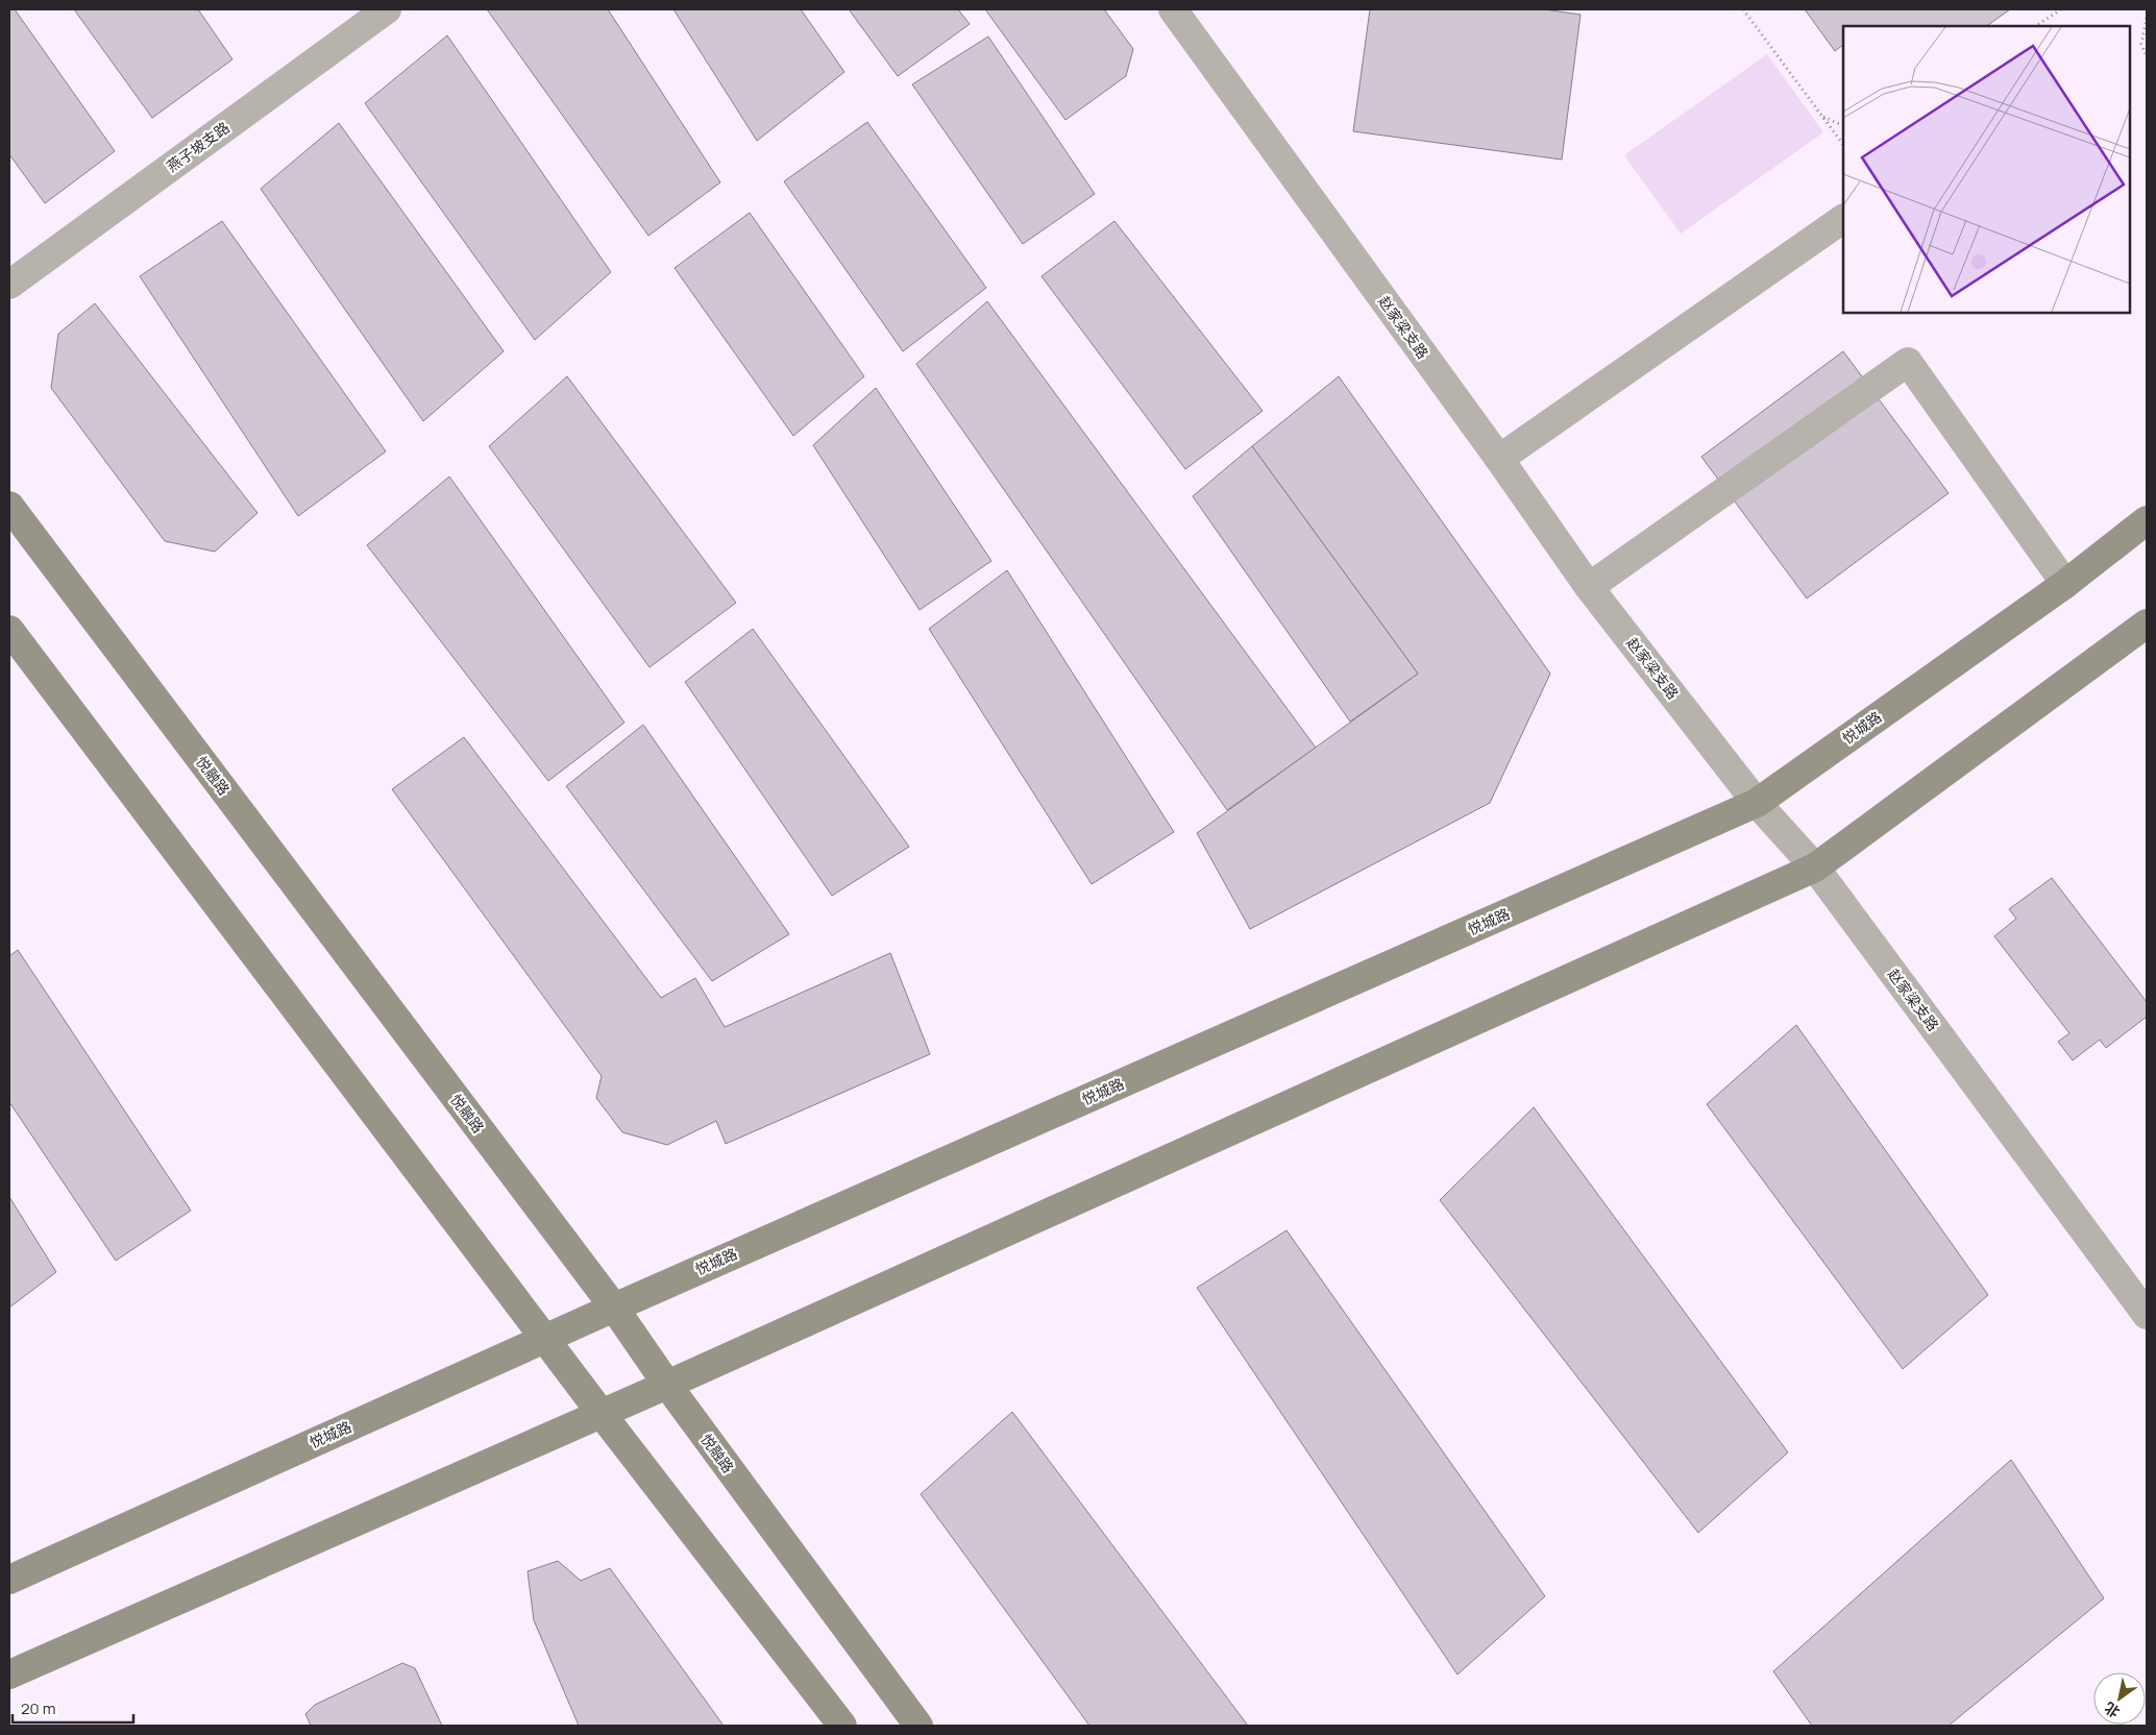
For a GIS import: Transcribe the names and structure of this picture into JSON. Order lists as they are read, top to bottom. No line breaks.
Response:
{"streets":{"main road":["悦城路","悦融路"],"street":["燕子坡支路","赵家梁支路"]},"crossings":[["赵家梁支路","悦城路"],["悦城路","悦融路"]],"scale_bar":"20 m","north":"bottom left"}
